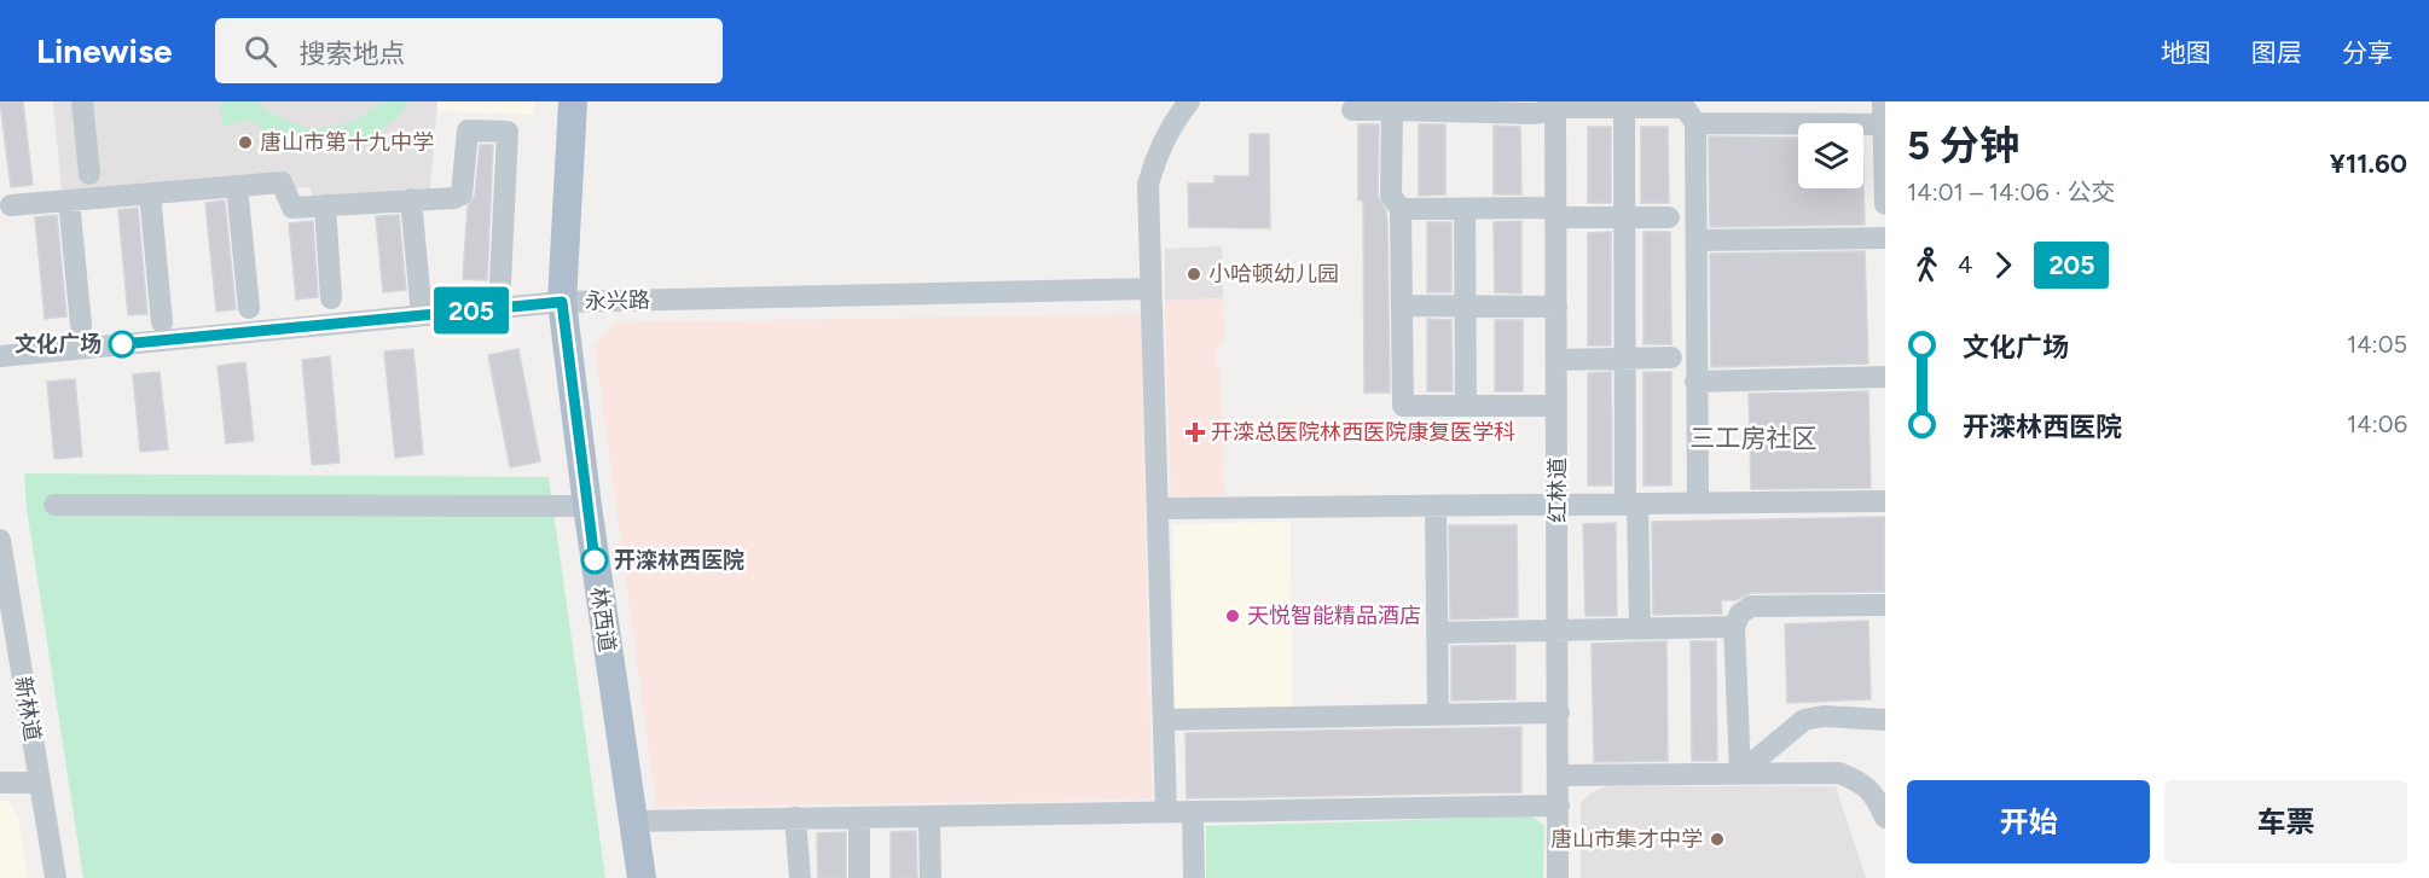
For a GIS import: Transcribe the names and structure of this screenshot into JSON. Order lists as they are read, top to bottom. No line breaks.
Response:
{"streets":{"main road":["林西道"],"street":["永兴路","红林道","新林道"]},"crossings":[["永兴路","林西道"]],"districts":["三工房社区"],"places":{"other":["唐山市第十九中学","小哈顿幼儿园","文化广场","开滦林西医院","天悦智能精品酒店","唐山市集才中学"],"health":["开滦总医院林西医院康复医学科"]},"lines":["bus line 205"],"page":{"header":"Linewise","search":"搜索地点","nav":["地图","图层","分享"],"on_map":"205","heading":["5 分钟","14:01 – 14:06 · 公交","¥11.60"],"legs":["4","205"],"list":[{"name":"文化广场","value":"14:05"},{"name":"开滦林西医院","value":"14:06"}],"buttons":["开始","车票"]}}
